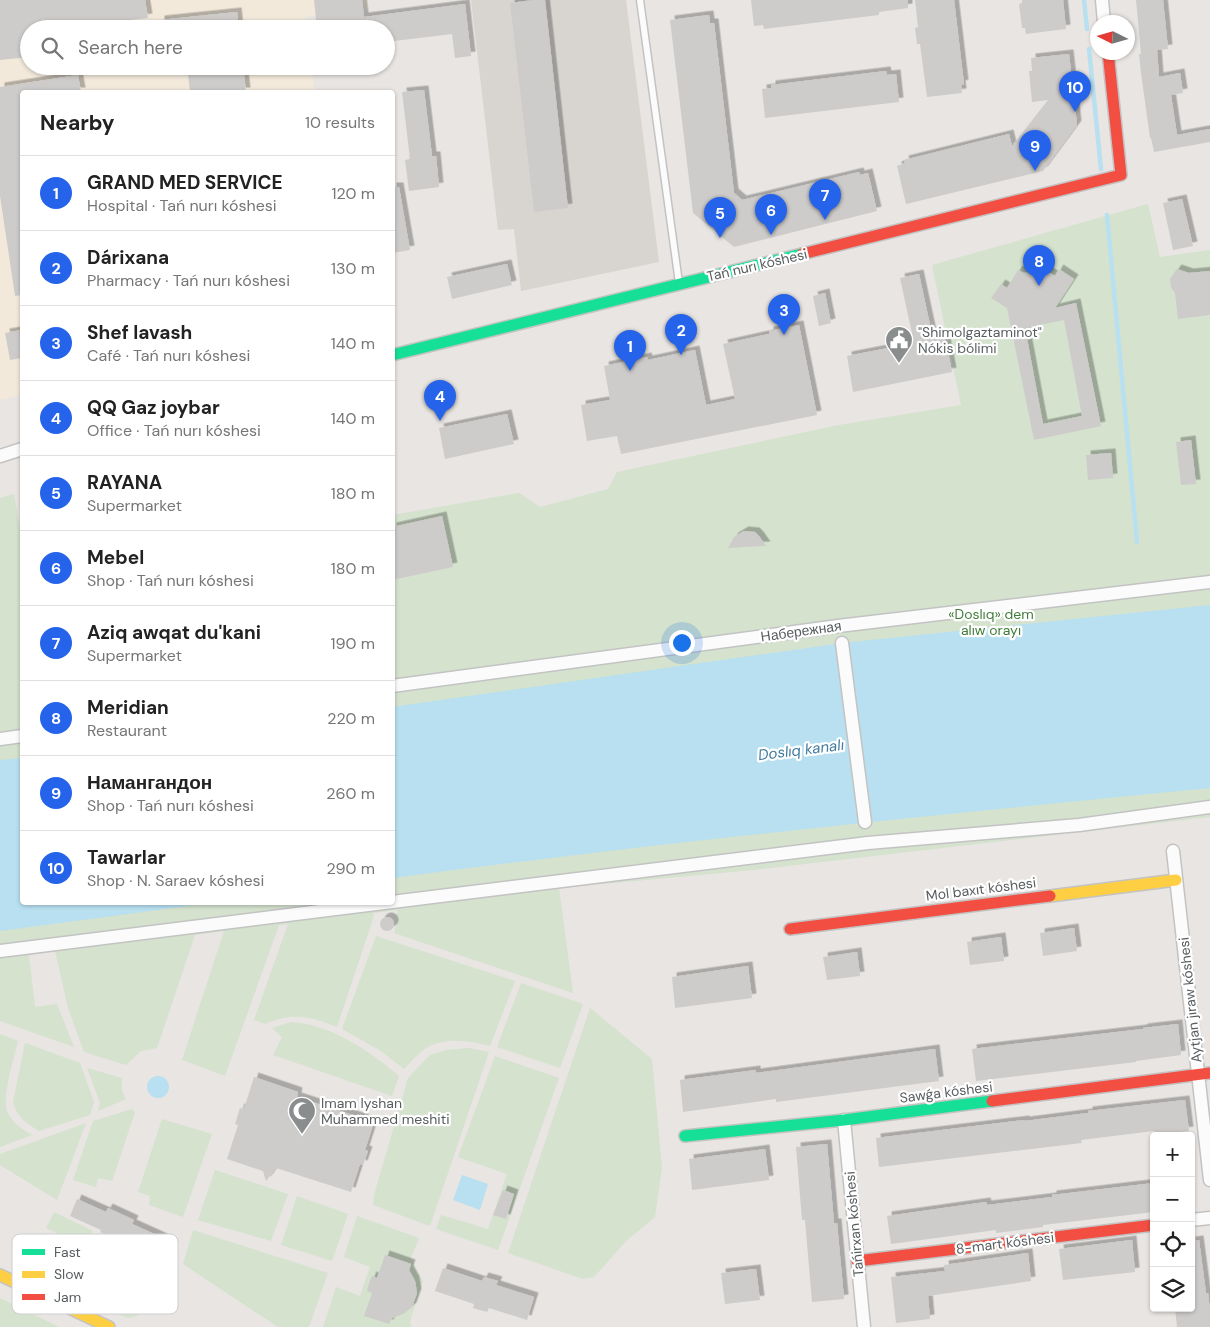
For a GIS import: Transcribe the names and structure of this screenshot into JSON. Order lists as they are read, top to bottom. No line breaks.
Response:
{"streets":{"street":["Tań nurı kóshesi","Набережная","Mol baxıt kóshesi","Aytjan jıraw kóshesi","Sawǵa kóshesi","Tańirxan kóshesi","8-mart kóshesi"]},"crossings":[["Mol baxıt kóshesi","Aytjan jıraw kóshesi"],["Aytjan jıraw kóshesi","Sawǵa kóshesi"],["Sawǵa kóshesi","Tańirxan kóshesi"],["Tańirxan kóshesi","8-mart kóshesi"]],"water":["Doslıq kanalı"],"parks":["«Doslıq» dem alıw orayı"],"places":{"public building":["\"Shimolgaztaminot\" Nókis bólimi"],"mosque":["Imam Iyshan Muhammed meshiti"]},"legend":["Fast","Slow","Jam"],"north":"left","page":{"search":"Search here","pins":["10","9","7","6","5","8","3","2","1","4"],"heading":["Nearby","10 results"],"list":[{"mark":"1","name":"GRAND MED SERVICE","note":"Hospital · Tań nurı kóshesi","value":"120 m"},{"mark":"2","name":"Dárixana","note":"Pharmacy · Tań nurı kóshesi","value":"130 m"},{"mark":"3","name":"Shef lavash","note":"Café · Tań nurı kóshesi","value":"140 m"},{"mark":"4","name":"QQ Gaz joybar","note":"Office · Tań nurı kóshesi","value":"140 m"},{"mark":"5","name":"RAYANA","note":"Supermarket","value":"180 m"},{"mark":"6","name":"Mebel","note":"Shop · Tań nurı kóshesi","value":"180 m"},{"mark":"7","name":"Aziq awqat du'kani","note":"Supermarket","value":"190 m"},{"mark":"8","name":"Meridian","note":"Restaurant","value":"220 m"},{"mark":"9","name":"Намангандон","note":"Shop · Tań nurı kóshesi","value":"260 m"},{"mark":"10","name":"Tawarlar","note":"Shop · N. Saraev kóshesi","value":"290 m"}],"map_buttons":["+","−"]}}
